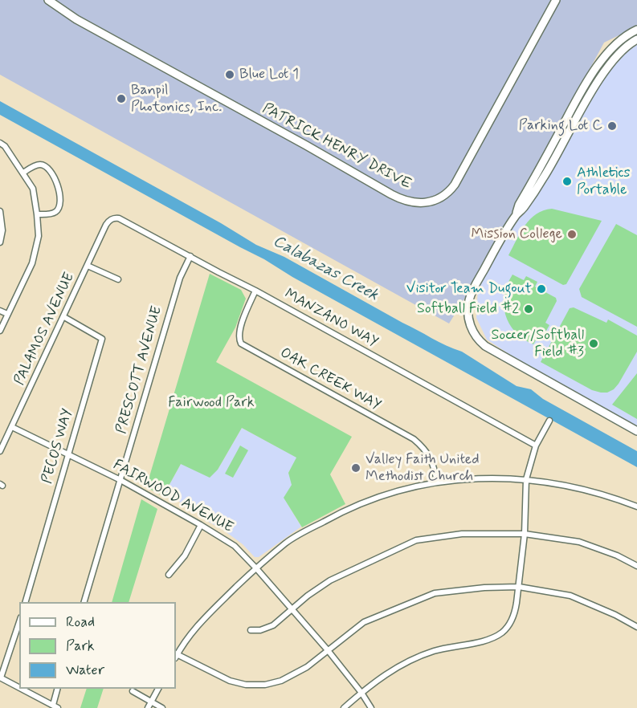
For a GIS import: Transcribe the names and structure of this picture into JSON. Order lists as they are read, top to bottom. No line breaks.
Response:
{"streets":{"street":["PATRICK HENRY DRIVE","MANZANO WAY","PALAMOS AVENUE","PRESCOTT AVENUE","OAK CREEK WAY","PECOS WAY","FAIRWOOD AVENUE"]},"crossings":[["MANZANO WAY","PALAMOS AVENUE"],["MANZANO WAY","PRESCOTT AVENUE"],["MANZANO WAY","OAK CREEK WAY"],["PALAMOS AVENUE","PECOS WAY"],["PALAMOS AVENUE","FAIRWOOD AVENUE"],["PRESCOTT AVENUE","FAIRWOOD AVENUE"],["PECOS WAY","FAIRWOOD AVENUE"]],"water":["Calabazas Creek"],"parks":["Fairwood Park"],"places":["Blue Lot 1","Banpil Photonics, Inc.","Parking Lot C","Athletics Portable","Mission College","Visitor Team Dugout","Softball Field #2","Soccer/Softball Field #3","Valley Faith United Methodist Church"],"legend":["Road","Park","Water"]}
